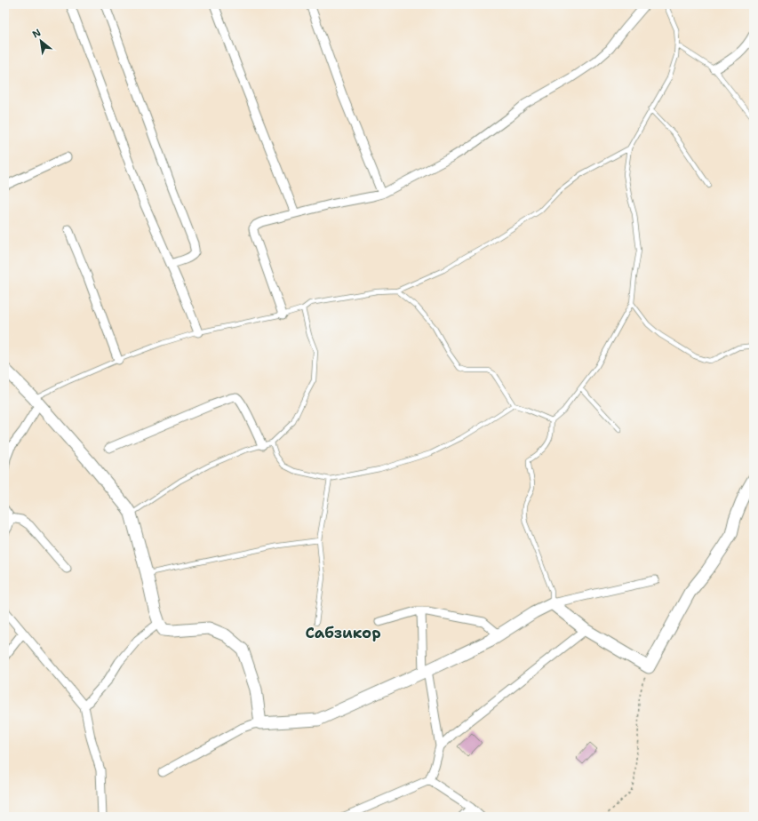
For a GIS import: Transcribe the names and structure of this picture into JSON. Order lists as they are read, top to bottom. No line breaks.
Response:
{"districts":["Сабзикор"],"north":"top left"}
